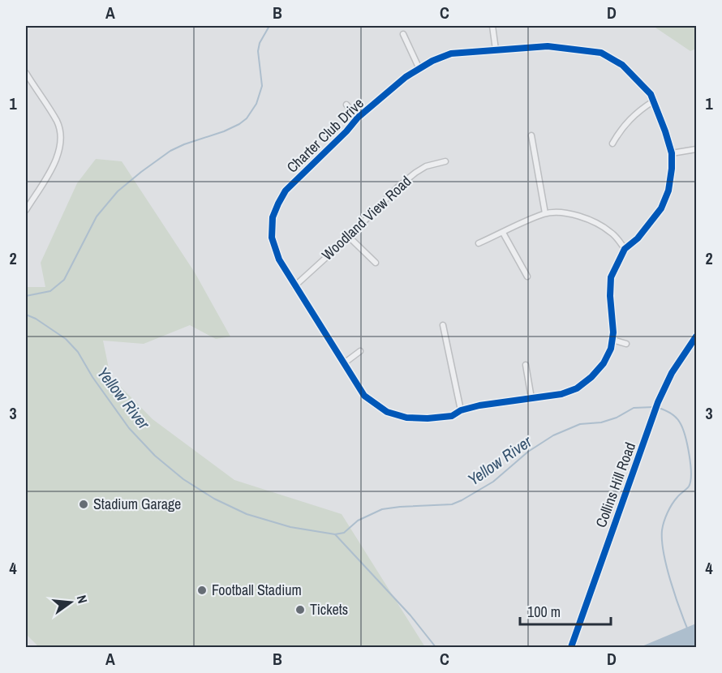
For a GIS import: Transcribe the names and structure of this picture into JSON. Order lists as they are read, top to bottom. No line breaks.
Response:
{"streets":{"street":["Charter Club Drive","Woodland View Road","Collins Hill Road"]},"crossings":[["Charter Club Drive","Woodland View Road"]],"water":["Yellow River"],"places":["Stadium Garage","Football Stadium","Tickets"],"scale_bar":"100 m","north":"right","grid":{"columns":["A","B","C","D"],"rows":["1","2","3","4"]}}
